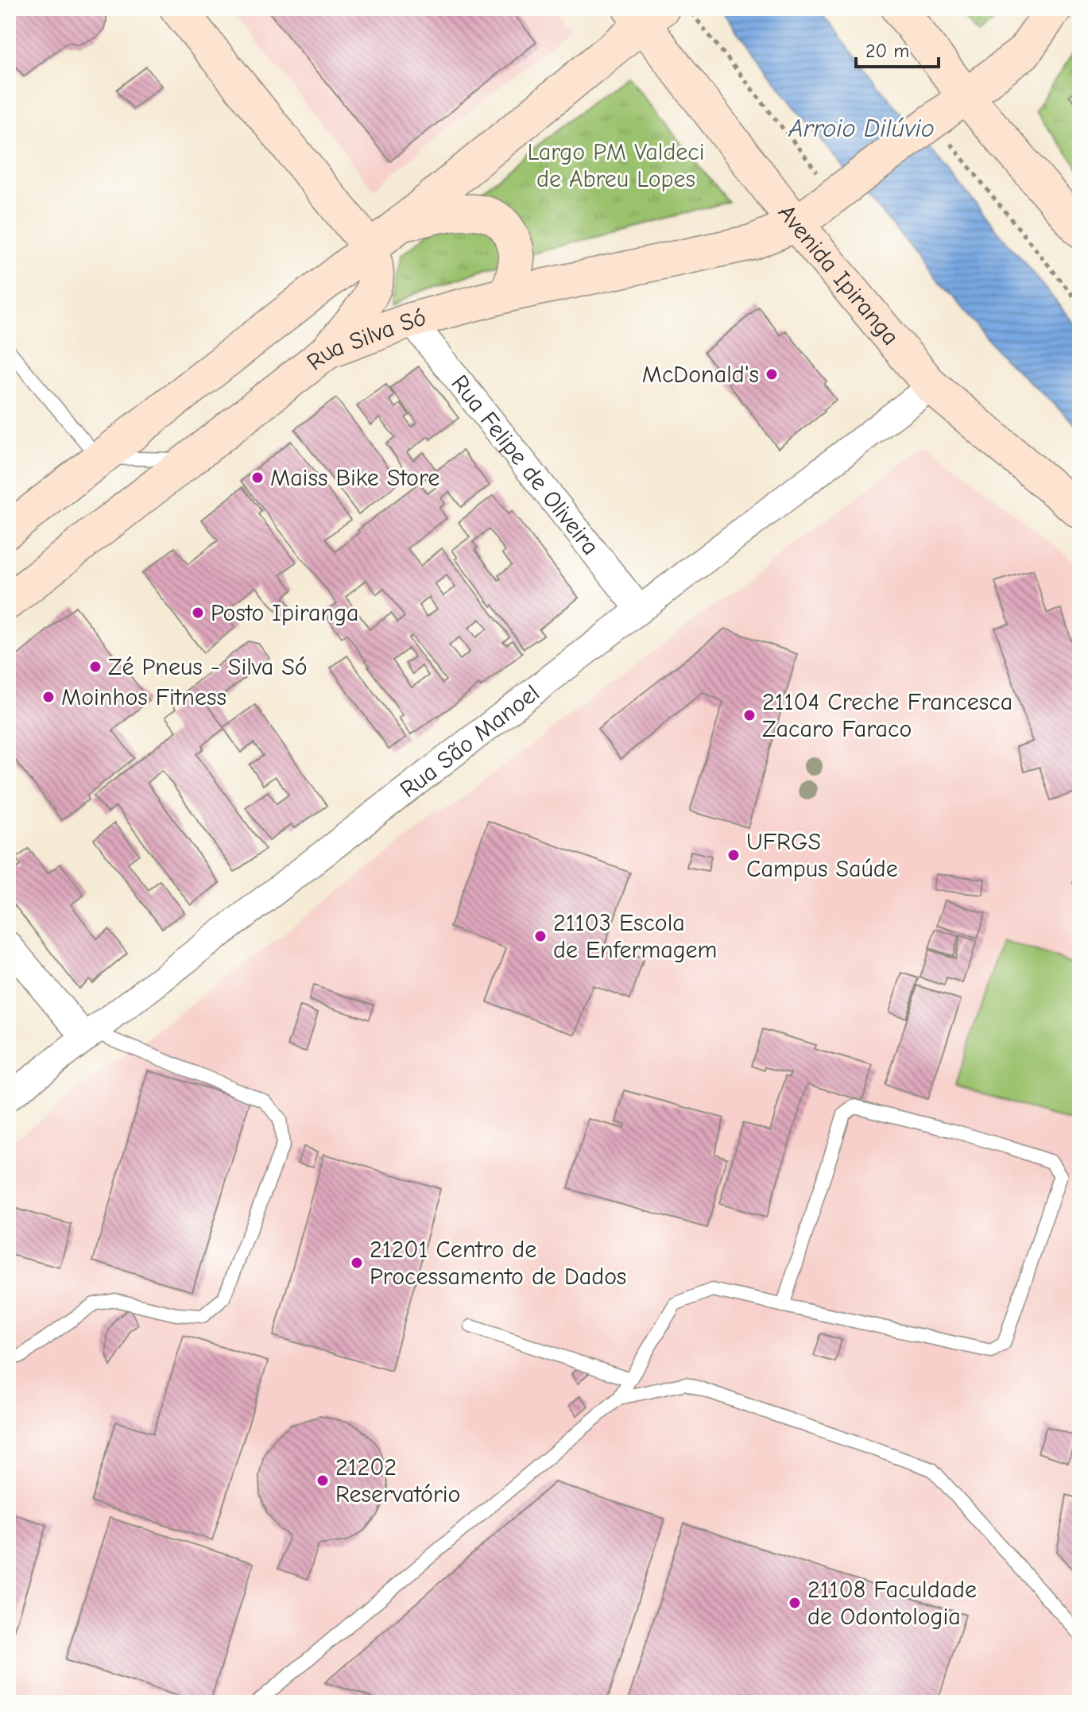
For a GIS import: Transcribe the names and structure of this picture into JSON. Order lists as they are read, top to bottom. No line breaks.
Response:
{"streets":{"main road":["Avenida Ipiranga","Rua Silva Só"],"street":["Rua Felipe de Oliveira","Rua São Manoel"]},"crossings":[["Avenida Ipiranga","Rua Silva Só"],["Avenida Ipiranga","Rua São Manoel"],["Rua Silva Só","Rua Felipe de Oliveira"],["Rua Felipe de Oliveira","Rua São Manoel"]],"water":["Arroio Dilúvio"],"parks":["Largo PM Valdeci de Abreu Lopes"],"places":["McDonald's","Maiss Bike Store","Posto Ipiranga","Zé Pneus - Silva Só","Moinhos Fitness","21104 Creche Francesca Zacaro Faraco","UFRGS Campus Saúde","21103 Escola de Enfermagem","21201 Centro de Processamento de Dados","21202 Reservatório","21108 Faculdade de Odontologia"],"scale_bar":"20 m"}
